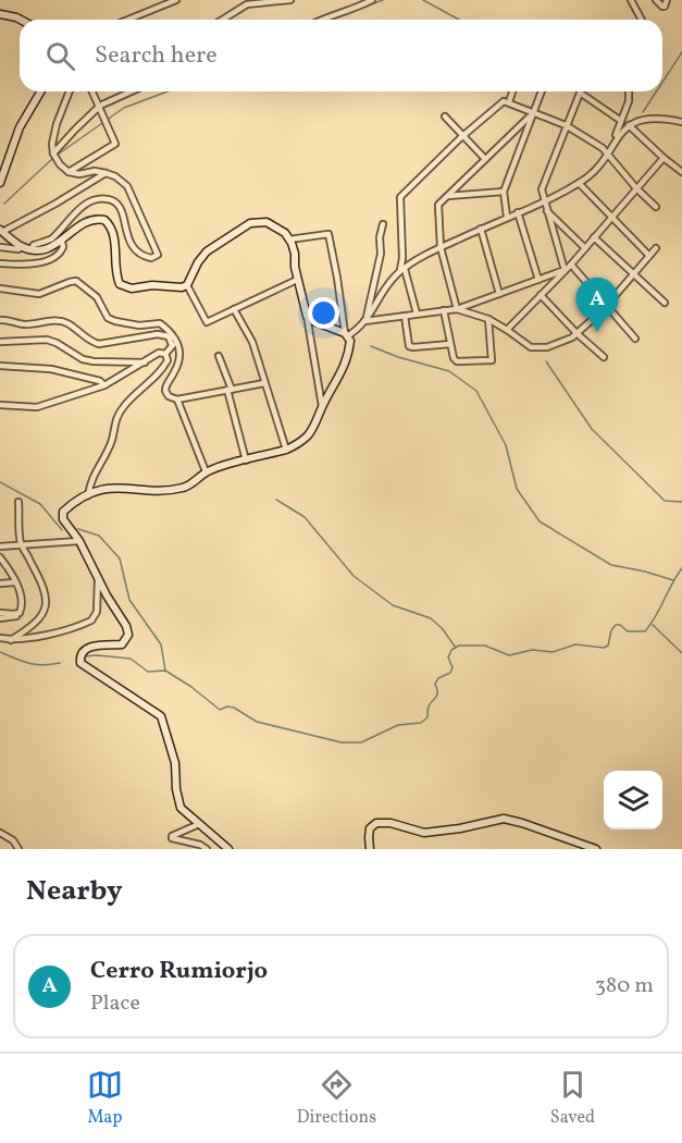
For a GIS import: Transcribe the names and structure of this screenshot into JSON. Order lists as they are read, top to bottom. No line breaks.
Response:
{"page":{"search":"Search here","pins":"A","heading":"Nearby","list":[{"mark":"A","name":"Cerro Rumiorjo","note":"Place","value":"380 m"}],"nav":["Map","Directions","Saved"]}}
